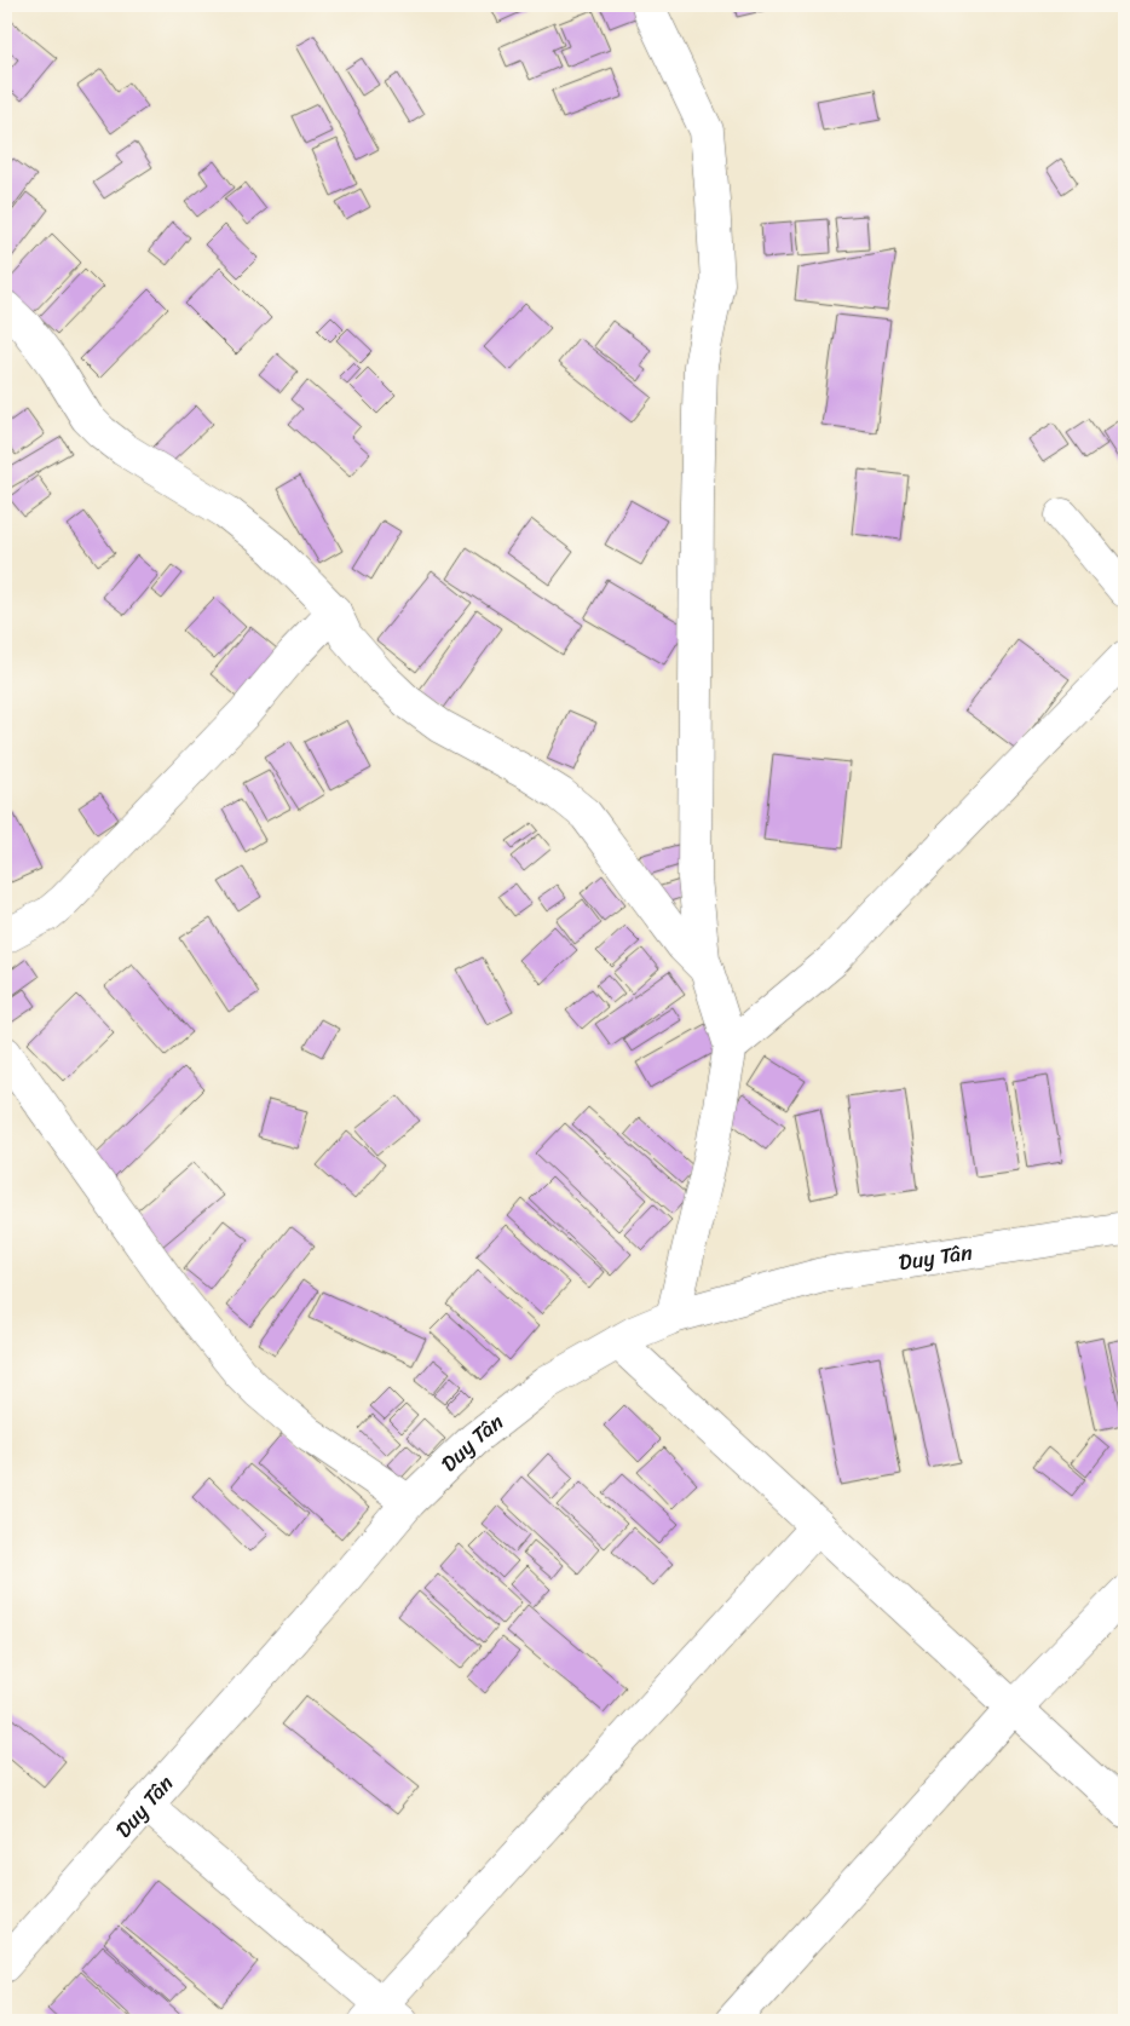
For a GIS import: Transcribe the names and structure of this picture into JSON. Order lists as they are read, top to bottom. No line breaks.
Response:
{"streets":{"street":["Duy Tân"]}}
